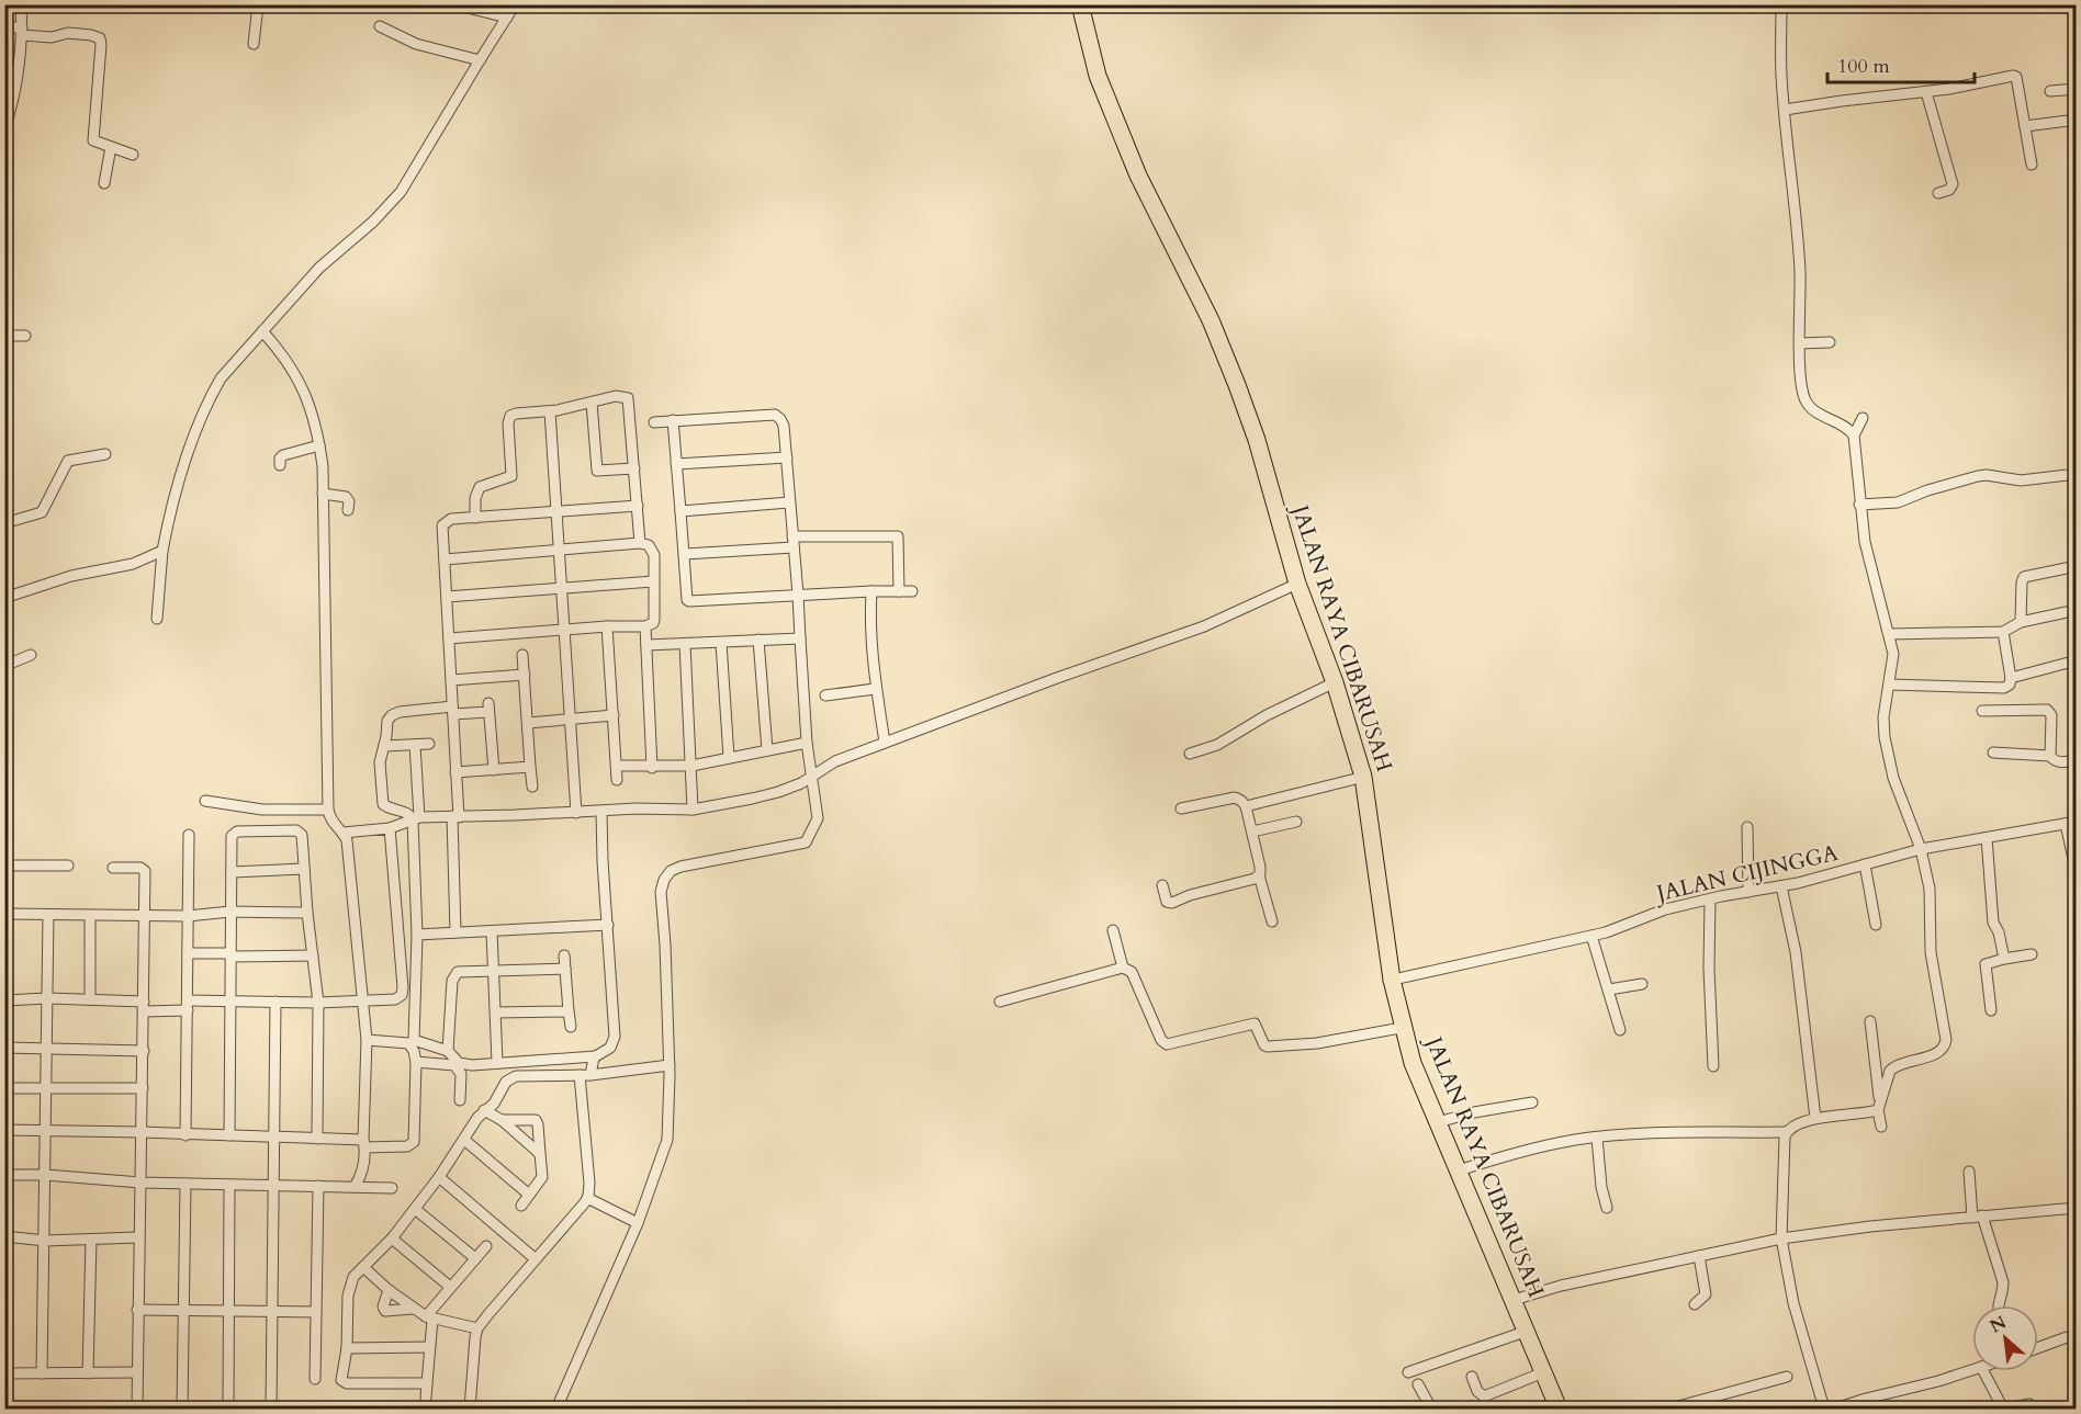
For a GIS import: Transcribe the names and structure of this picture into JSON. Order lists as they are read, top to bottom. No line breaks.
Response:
{"streets":{"main road":["JALAN RAYA CIBARUSAH"],"street":["JALAN CIJINGGA"]},"crossings":[["JALAN RAYA CIBARUSAH","JALAN CIJINGGA"]],"scale_bar":"100 m","north":"top left"}
